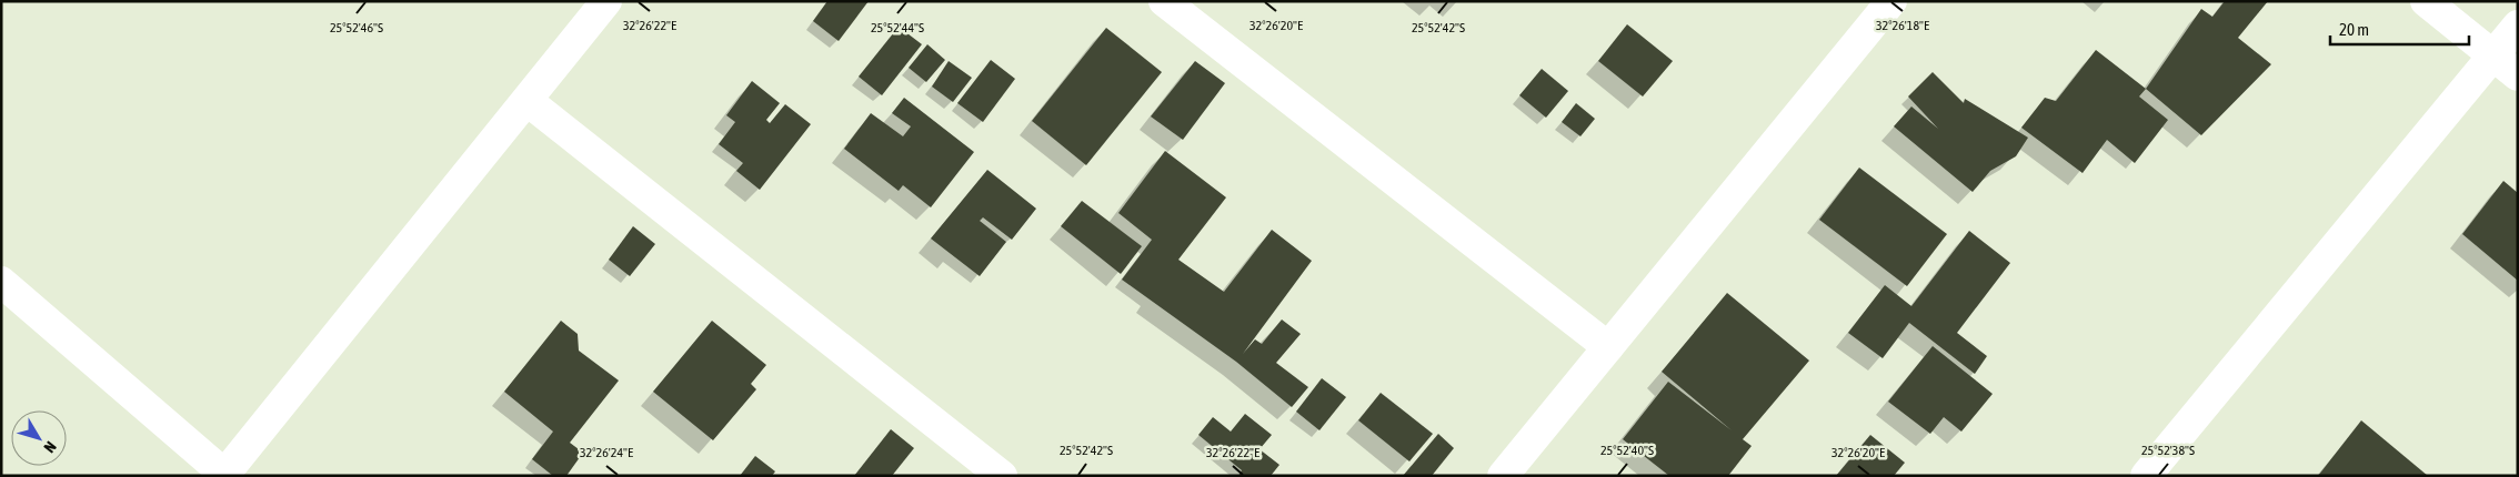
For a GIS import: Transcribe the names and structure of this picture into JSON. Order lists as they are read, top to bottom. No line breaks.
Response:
{"scale_bar":"20 m","north":"bottom right","coordinates":["32°26'22\"E","32°26'20\"E","32°26'18\"E","25°52'44\"S","25°52'42\"S","25°52'46\"S","25°52'40\"S","25°52'38\"S","32°26'24\"E"]}
